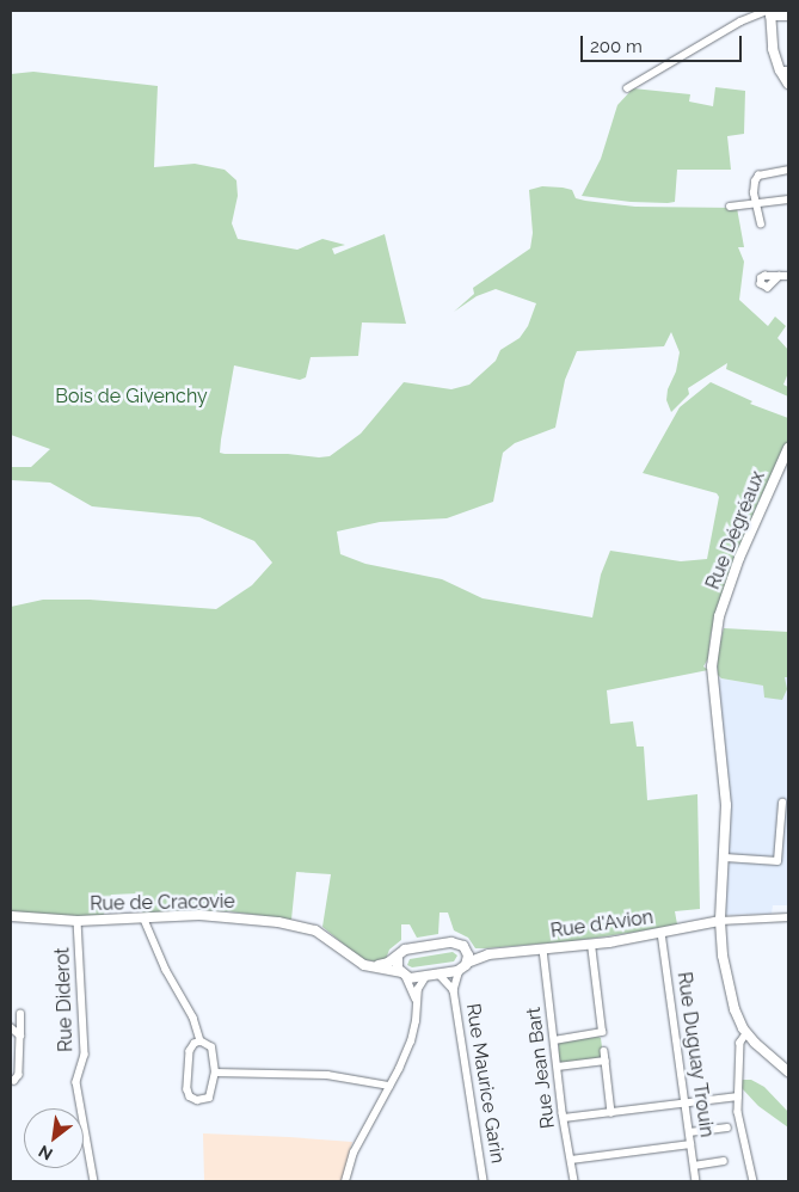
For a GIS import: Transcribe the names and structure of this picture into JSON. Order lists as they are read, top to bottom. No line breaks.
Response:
{"streets":{"street":["Rue Dégréaux","Rue de Cracovie","Rue d'Avion","Rue Diderot","Rue Duguay Trouin","Rue Jean Bart","Rue Maurice Garin"]},"crossings":[["Rue Dégréaux","Rue d'Avion"],["Rue de Cracovie","Rue Diderot"],["Rue de Cracovie","Rue Maurice Garin"],["Rue d'Avion","Rue Duguay Trouin"],["Rue d'Avion","Rue Jean Bart"]],"parks":["Bois de Givenchy"],"scale_bar":"200 m","north":"bottom left"}
